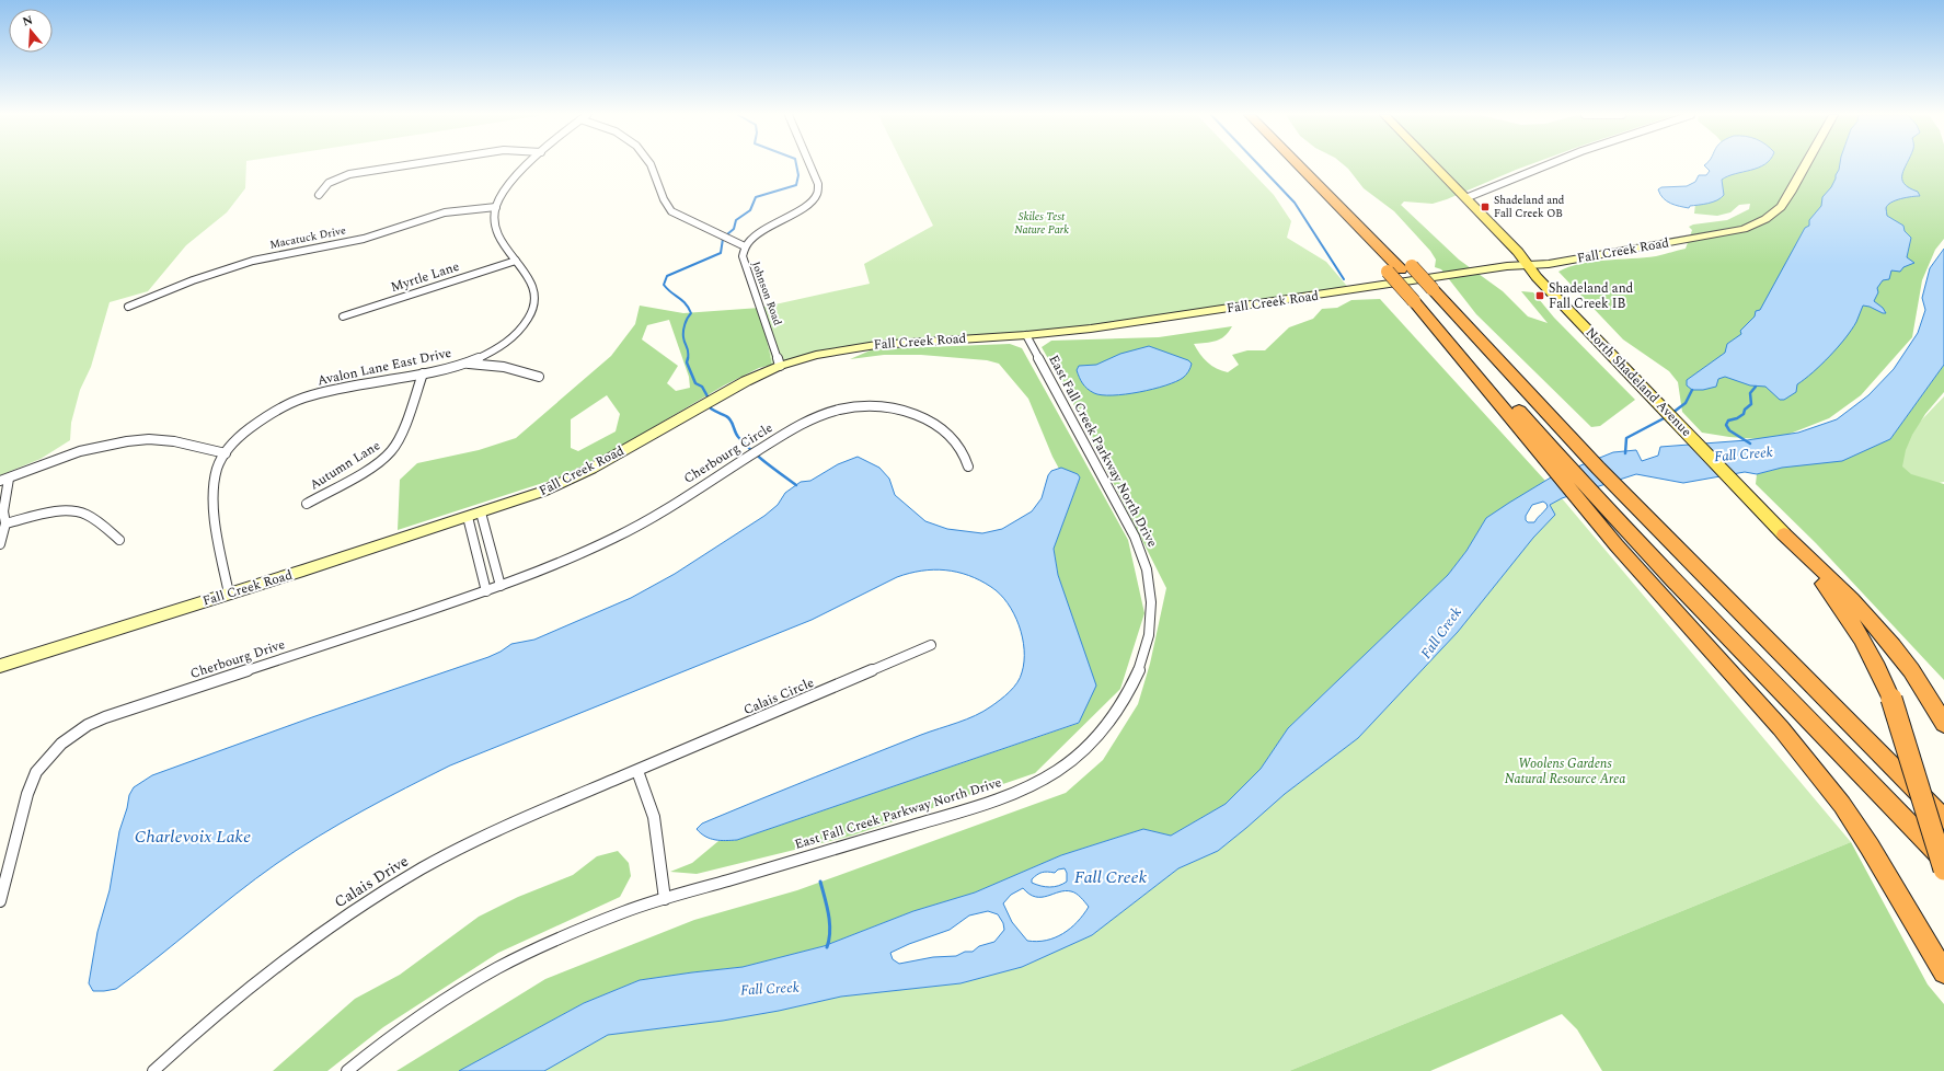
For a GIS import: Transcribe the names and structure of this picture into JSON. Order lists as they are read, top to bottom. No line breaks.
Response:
{"streets":{"main road":["Fall Creek Road","North Shadeland Avenue"],"street":["Macatuck Drive","Myrtle Lane","Johnson Road","Avalon Lane East Drive","East Fall Creek Parkway North Drive","Cherbourg Circle","Autumn Lane","Cherbourg Drive","Calais Circle","Calais Drive"]},"crossings":[["Macatuck Drive","Avalon Lane East Drive"],["Fall Creek Road","Johnson Road"],["Fall Creek Road","Avalon Lane East Drive"],["Fall Creek Road","North Shadeland Avenue"],["Fall Creek Road","East Fall Creek Parkway North Drive"],["Myrtle Lane","Avalon Lane East Drive"],["Avalon Lane East Drive","Autumn Lane"],["Cherbourg Circle","Cherbourg Drive"],["Calais Circle","Calais Drive"]],"water":["Fall Creek","Charlevoix Lake"],"parks":["Skiles Test Nature Park","Woolens Gardens Natural Resource Area"],"places":{"transit":["Shadeland and Fall Creek OB","Shadeland and Fall Creek IB"]},"north":"top"}
